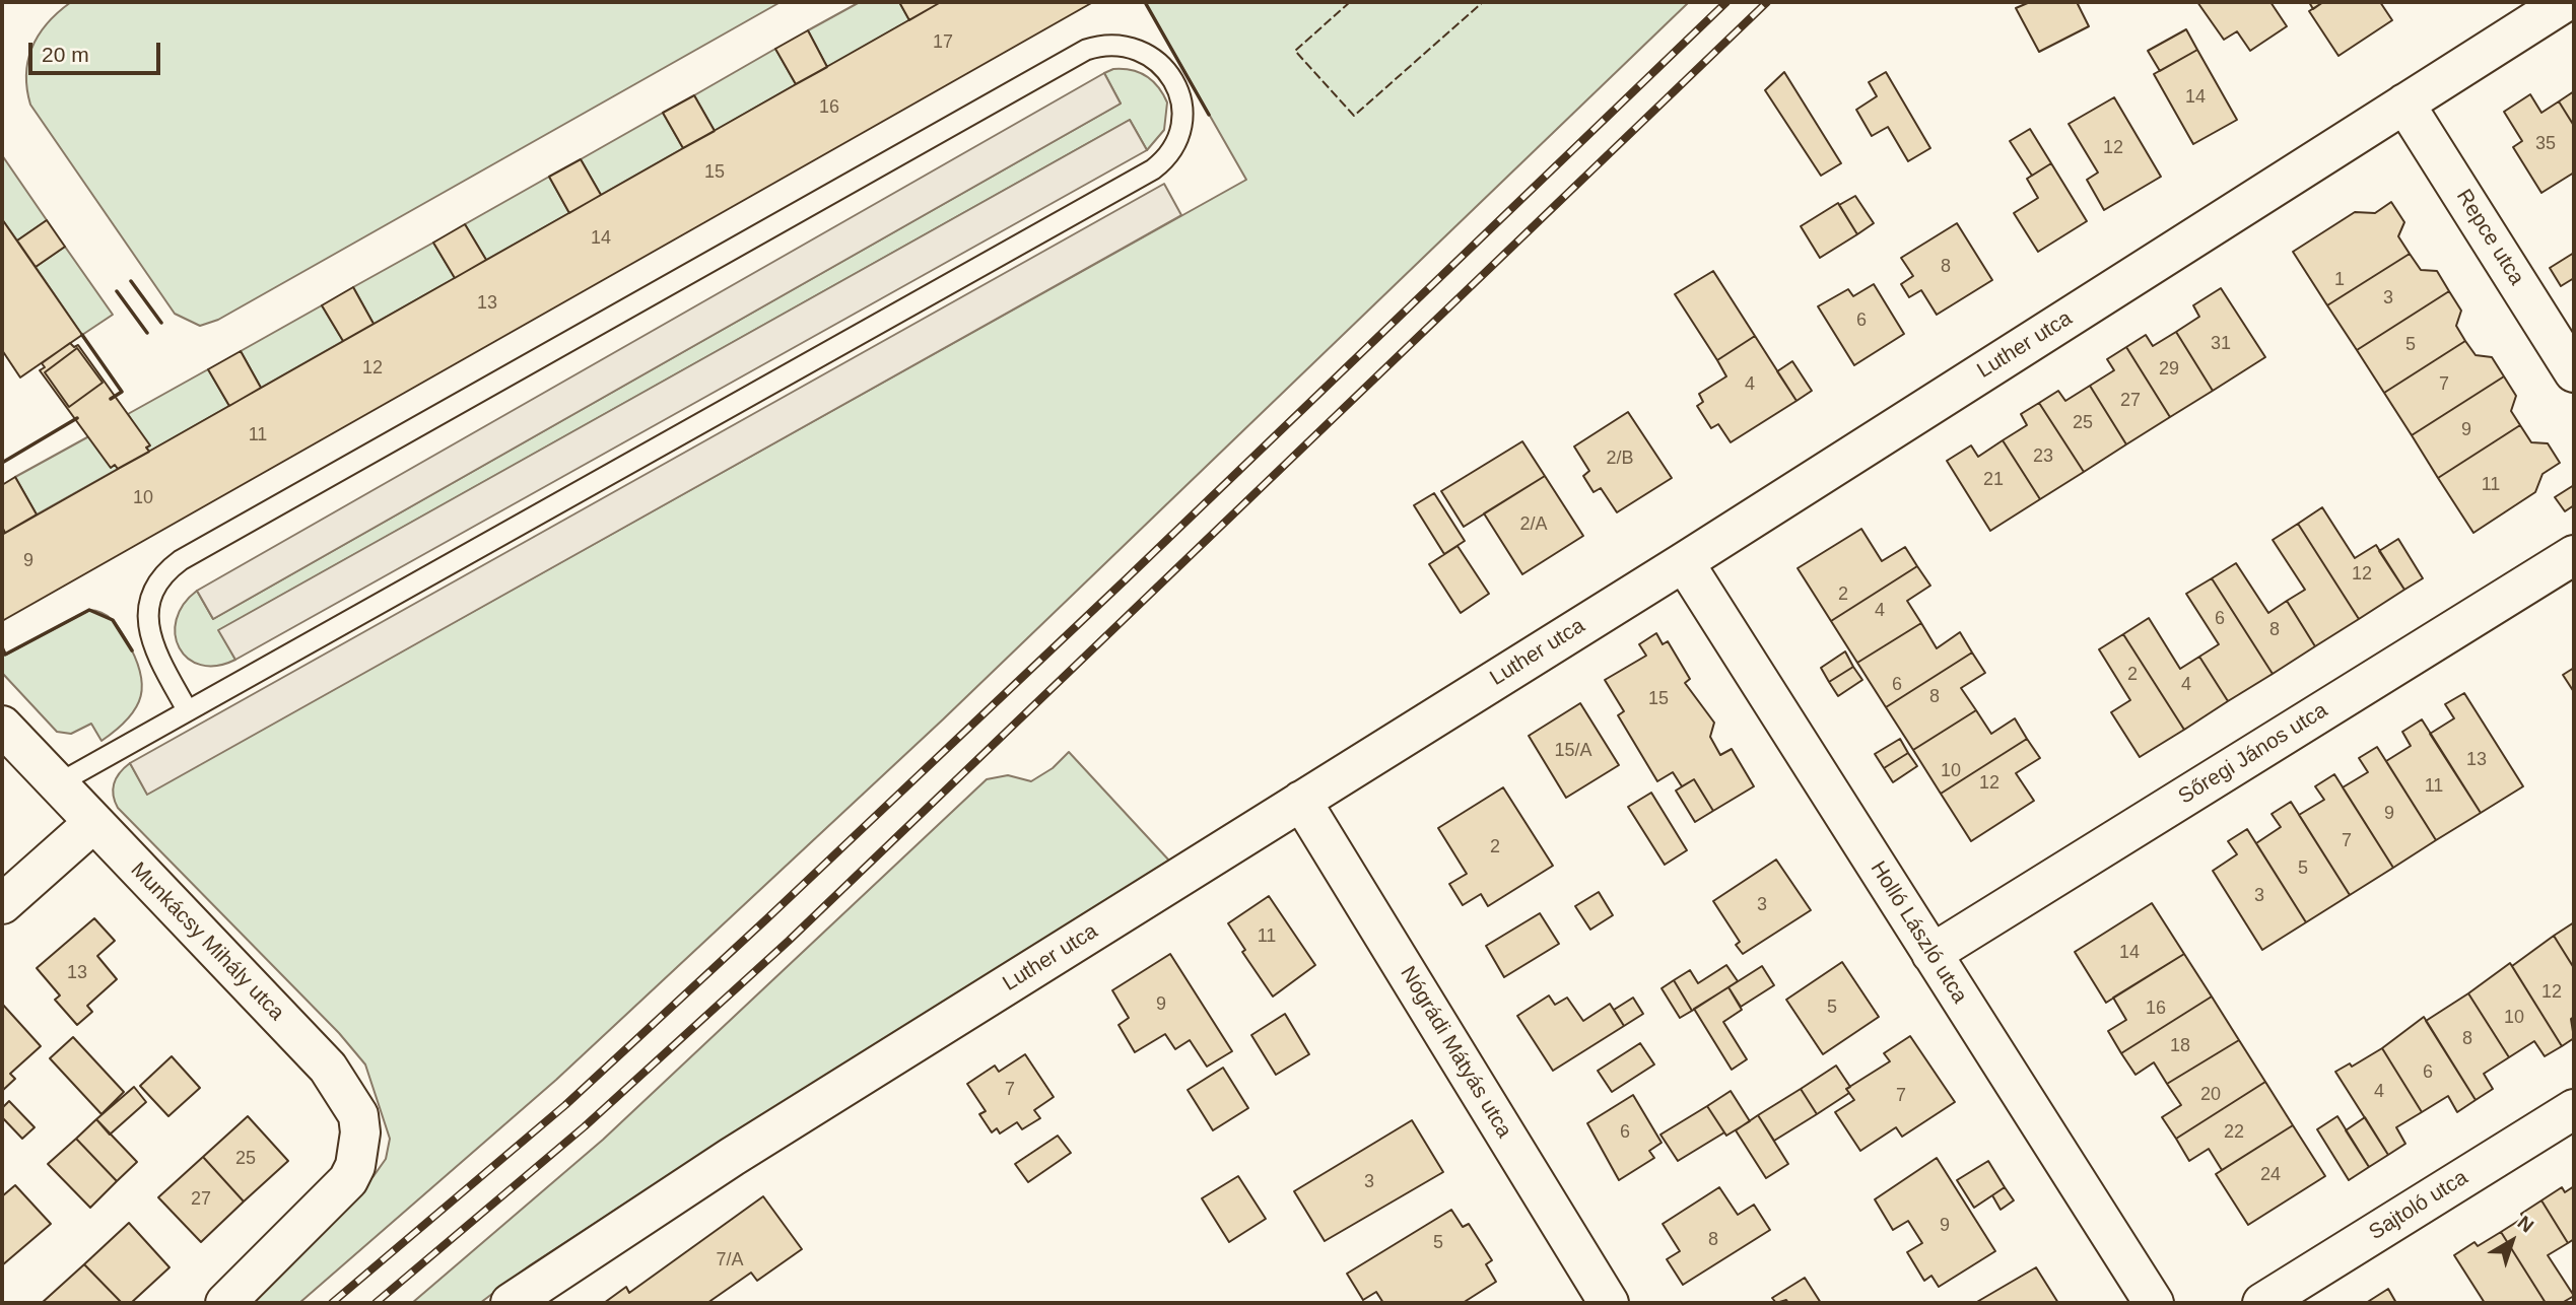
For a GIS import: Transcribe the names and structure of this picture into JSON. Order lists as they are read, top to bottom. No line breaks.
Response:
{"streets":{"street":["Repce utca","Luther utca","Sőregi János utca","Holló László utca","Munkácsy Mihály utca","Nógrádi Mátyás utca","Sajtoló utca"]},"crossings":[["Repce utca","Luther utca"],["Luther utca","Holló László utca"],["Luther utca","Nógrádi Mátyás utca"],["Sőregi János utca","Holló László utca"]],"house_numbers":["17","14","16","35","12","15","14","8","1","3","13","6","31","5","12","29","4","7","27","25","9","11","23","2/B","21","11","10","2/A","9","12","2","4","6","8","2","6","4","8","15","15/A","13","10","12","11","9","7","2","5","3","3","11","14","13","12","9","5","16","10","8","18","6","7","4","20","7","6","22","25","24","3","27","9","8","5","7/A"],"scale_bar":"20 m","north":"top right"}
